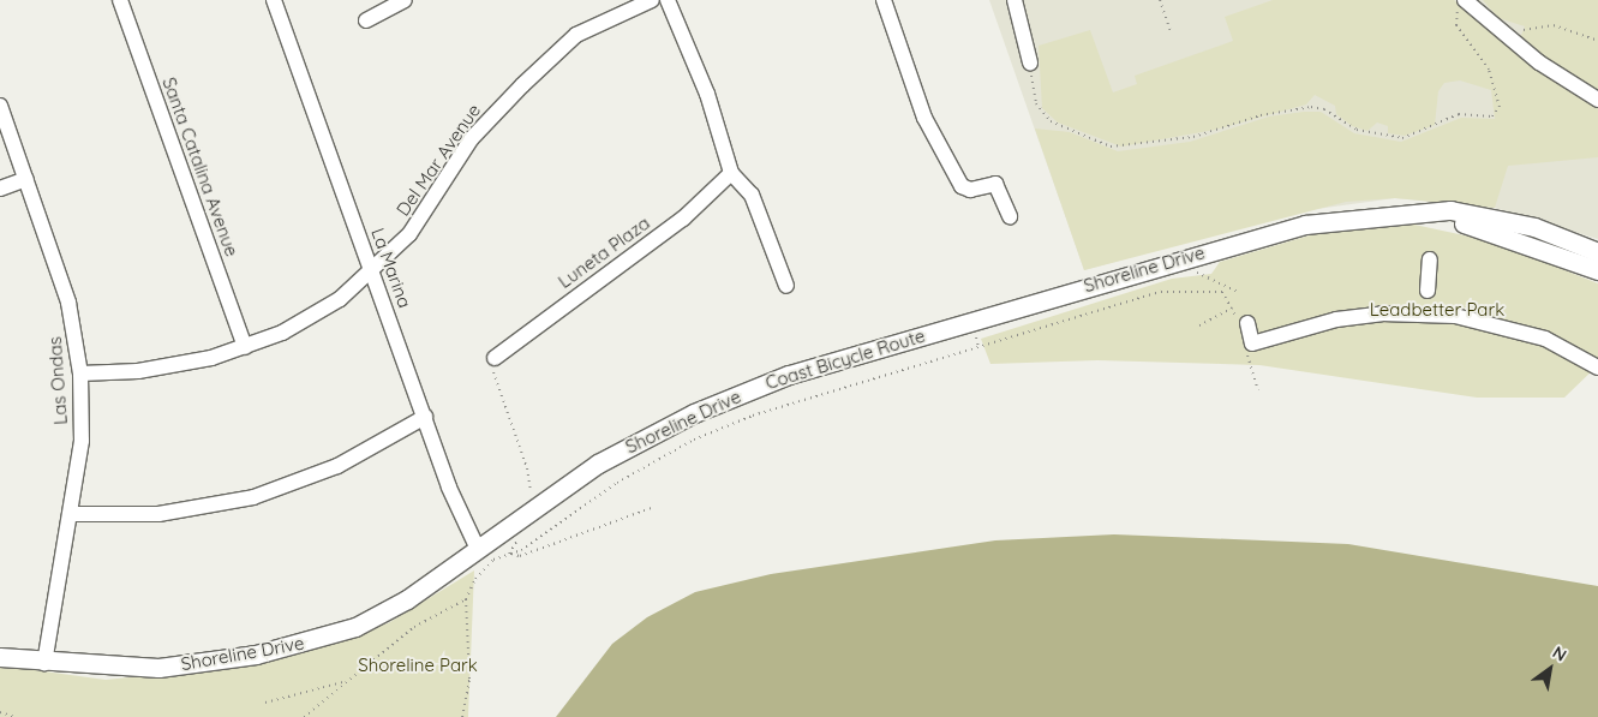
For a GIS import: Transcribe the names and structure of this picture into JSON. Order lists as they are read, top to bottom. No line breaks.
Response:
{"streets":{"main road":["Shoreline Drive"],"street":["Del Mar Avenue","Santa Catalina Avenue","Luneta Plaza","La Marina","Las Ondas"]},"crossings":[["Del Mar Avenue","Santa Catalina Avenue"],["Del Mar Avenue","La Marina"],["Del Mar Avenue","Las Ondas"],["La Marina","Shoreline Drive"],["Shoreline Drive","Las Ondas"]],"parks":["Leadbetter Park","Shoreline Park"],"north":"top right"}
